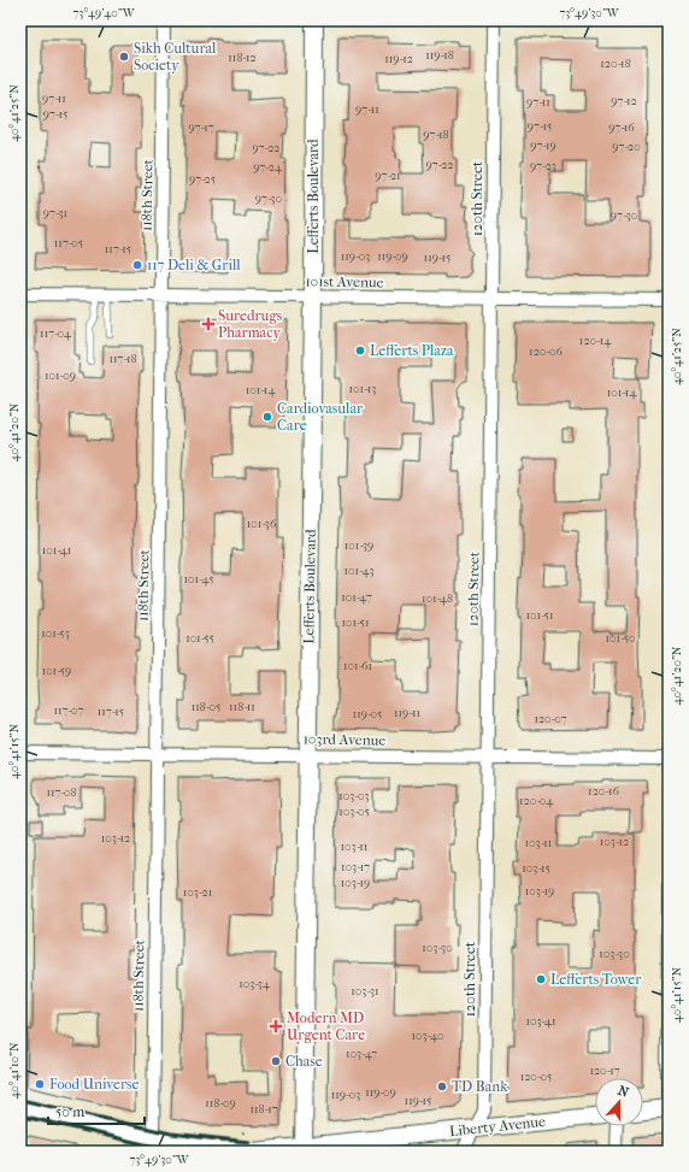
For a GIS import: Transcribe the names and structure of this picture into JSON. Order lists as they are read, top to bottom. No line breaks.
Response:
{"streets":{"street":["118th Street","Lefferts Boulevard","120th Street","101st Avenue","103rd Avenue","Liberty Avenue"]},"crossings":[["118th Street","101st Avenue"],["118th Street","103rd Avenue"],["118th Street","Liberty Avenue"],["Lefferts Boulevard","101st Avenue"],["Lefferts Boulevard","103rd Avenue"],["Lefferts Boulevard","Liberty Avenue"],["120th Street","101st Avenue"],["120th Street","103rd Avenue"],["120th Street","Liberty Avenue"]],"places":{"other":["Sikh Cultural Society","117 Deli & Grill","Lefferts Plaza","Cardiovasular Care","Lefferts Tower","Chase","Food Universe","TD Bank"],"health":["Suredrugs Pharmacy","Modern MD Urgent Care"]},"house_numbers":["119-18","118-12","119-12","120-18","97-11","97-12","97-11","97-11","97-15","97-15","97-17","97-16","97-18","97-19","97-20","97-22","97-22","97-23","97-24","97-21","97-25","97-30","97-31","97-30","117-05","117-15","119-03","119-09","119-15","117-04","120-14","120-06","117-18","101-09","101-13","101-14","101-14","101-36","101-39","101-41","101-43","101-45","101-47","101-48","101-51","101-51","101-53","101-55","101-50","101-61","101-59","118-05","118-11","117-07","117-15","119-11","119-05","120-07","120-16","117-08","103-03","120-04","103-05","103-12","103-12","103-11","103-11","103-17","103-15","103-19","103-19","103-21","103-30","103-30","103-34","103-31","103-41","103-40","103-47","120-17","120-05","119-09","119-03","119-15","118-09","118-17"],"scale_bar":"50 m","north":"top","coordinates":["73°49'40\"W","73°49'30\"W","40°41'25\"N","40°41'20\"N","40°41'15\"N","40°41'10\"N"]}
